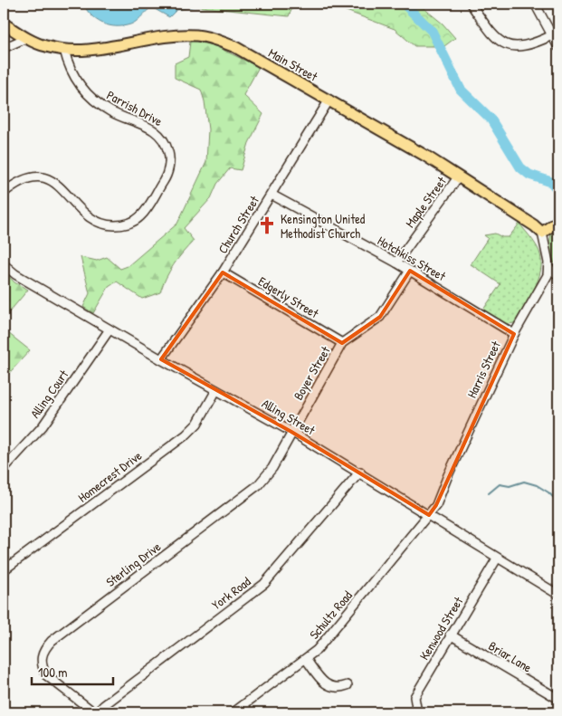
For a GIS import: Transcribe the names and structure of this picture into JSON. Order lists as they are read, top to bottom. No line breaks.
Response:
{"streets":{"main road":["Main Street"],"street":["Parrish Drive","Maple Street","Church Street","Hotchkiss Street","Edgerly Street","Harris Street","Boyer Street","Alling Court","Alling Street","Homecrest Drive","Sterling Drive","York Road","Schultz Road","Kenwood Street","Briar Lane"]},"crossings":[["Main Street","Parrish Drive"],["Main Street","Maple Street"],["Main Street","Church Street"],["Main Street","Harris Street"],["Maple Street","Hotchkiss Street"],["Church Street","Hotchkiss Street"],["Church Street","Edgerly Street"],["Church Street","Alling Street"],["Hotchkiss Street","Harris Street"],["Hotchkiss Street","Boyer Street"],["Edgerly Street","Boyer Street"],["Harris Street","Alling Street"],["Harris Street","Schultz Road"],["Boyer Street","Alling Street"],["Boyer Street","Sterling Drive"],["Alling Court","Alling Street"],["Alling Street","Homecrest Drive"],["Alling Street","Sterling Drive"],["Alling Street","York Road"],["Alling Street","Schultz Road"],["Alling Street","Kenwood Street"],["Sterling Drive","York Road"],["Kenwood Street","Briar Lane"]],"places":{"church":["Kensington United Methodist Church"]},"scale_bar":"100 m"}
